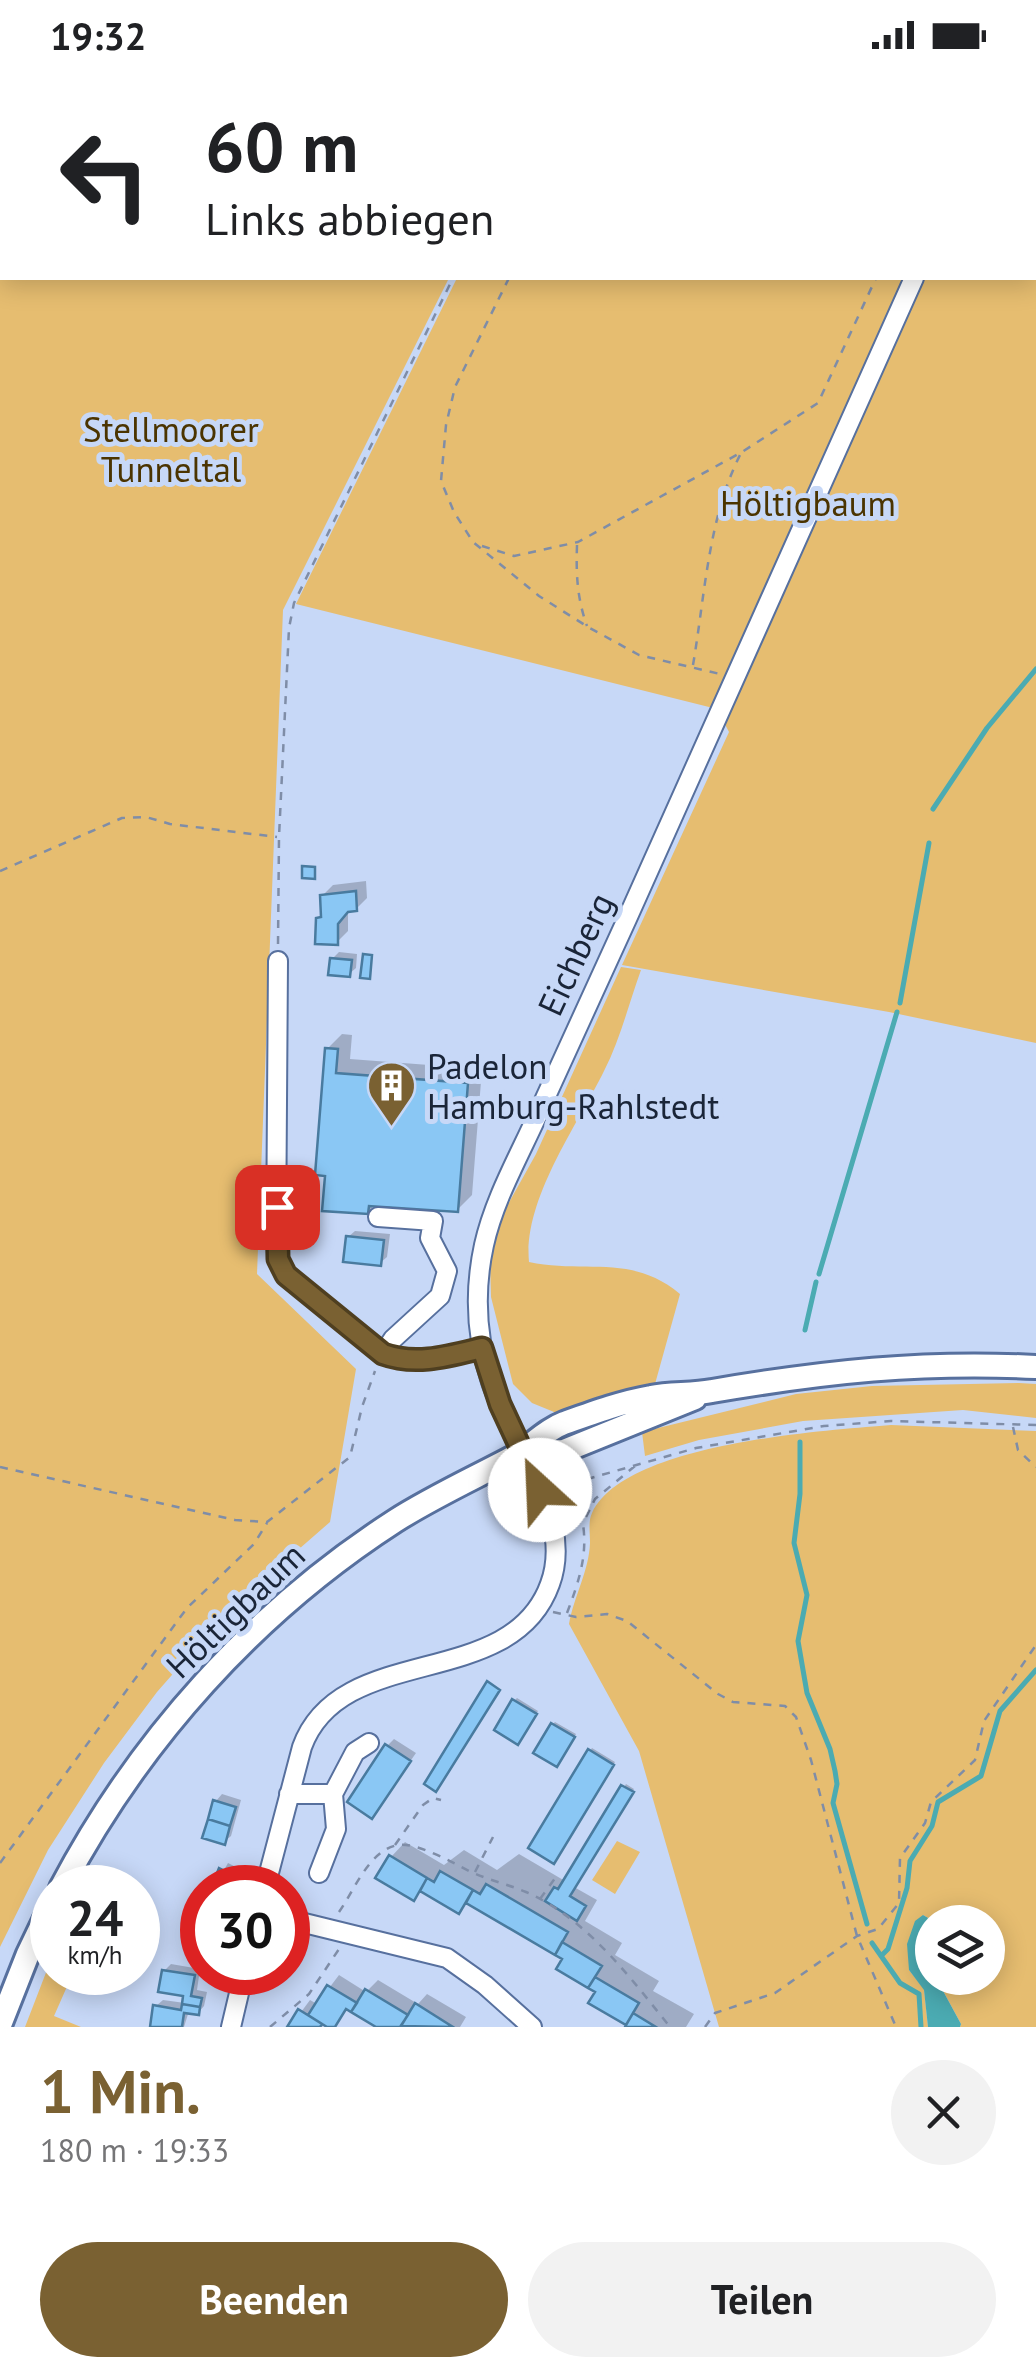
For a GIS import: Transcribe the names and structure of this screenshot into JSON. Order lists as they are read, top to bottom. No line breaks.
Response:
{"streets":{"main road":["Höltigbaum"],"street":["Eichberg"]},"crossings":[["Eichberg","Höltigbaum"]],"parks":["Stellmoorer Tunneltal","Höltigbaum"],"places":{"building":["Padelon Hamburg-Rahlstedt"]},"page":{"status":"19:32","turn":["60 m","Links abbiegen"],"speed":"24 km/h","limit":"30","heading":["1 Min.","180 m · 19:33"],"buttons":["Beenden","Teilen"]}}
